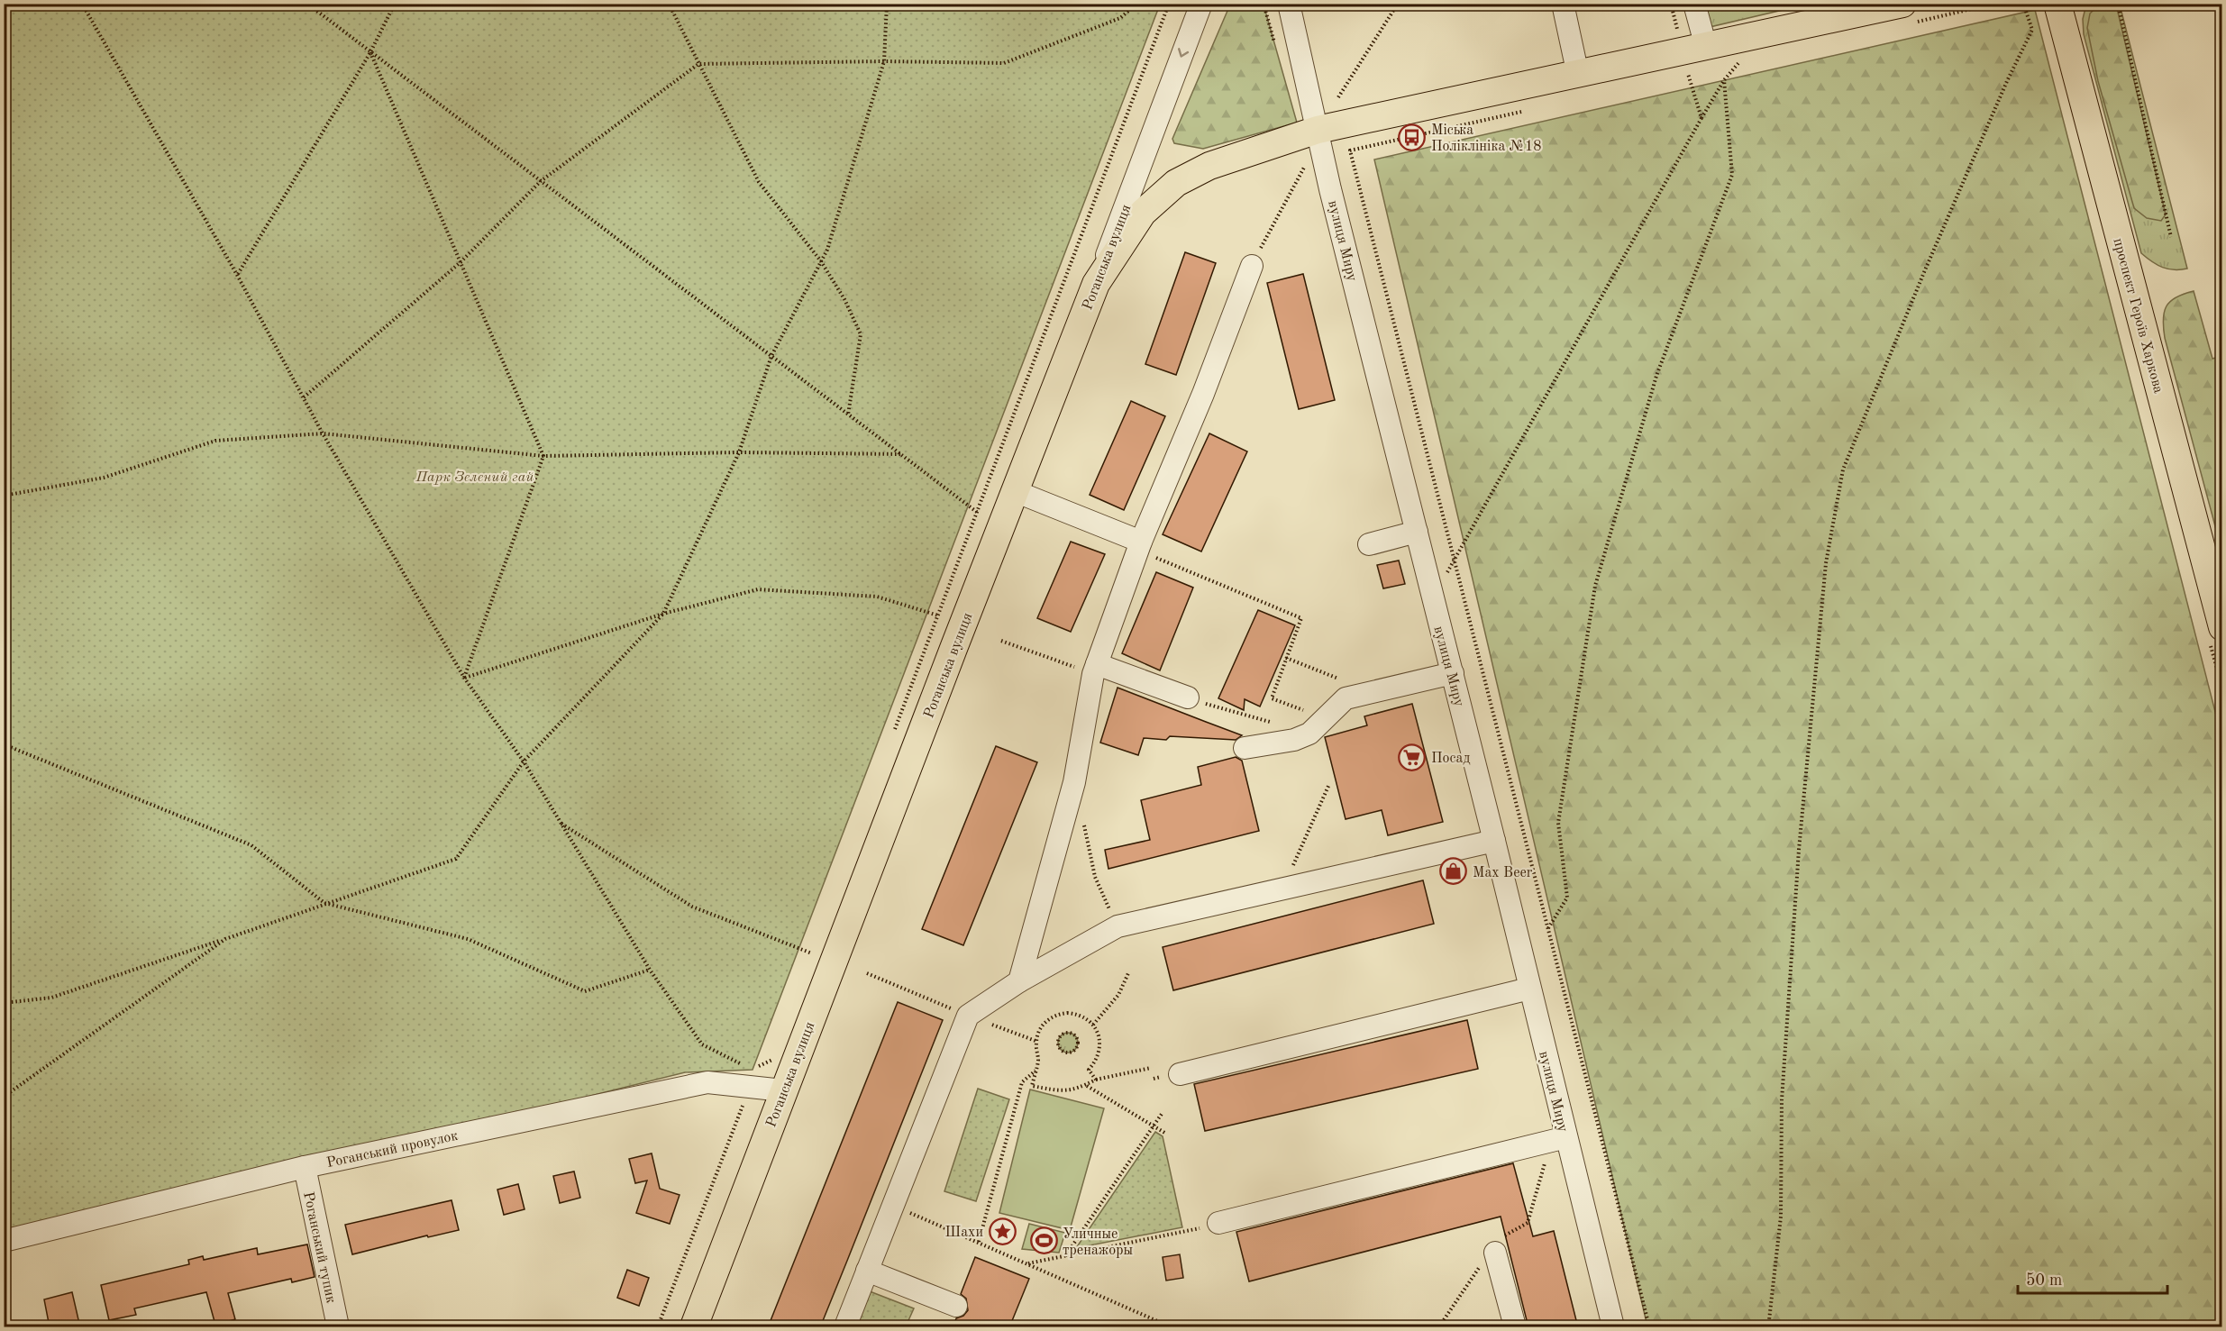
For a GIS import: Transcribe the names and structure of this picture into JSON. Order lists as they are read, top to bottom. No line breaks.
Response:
{"streets":{"main road":["Роганська вулиця","проспект Героїв Харкова"],"street":["вулиця Миру","Роганський провулок","Роганський тупик"]},"crossings":[["Роганська вулиця","Роганський провулок"],["Роганський провулок","Роганський тупик"]],"parks":["Парк Зелений гай"],"places":{"bus stop":["Міська Поліклініка №18"],"supermarket":["Посад"],"shop":["Max Beer"],"place":["Шахи"],"sports":["Уличные тренажоры"]},"scale_bar":"50 m"}
